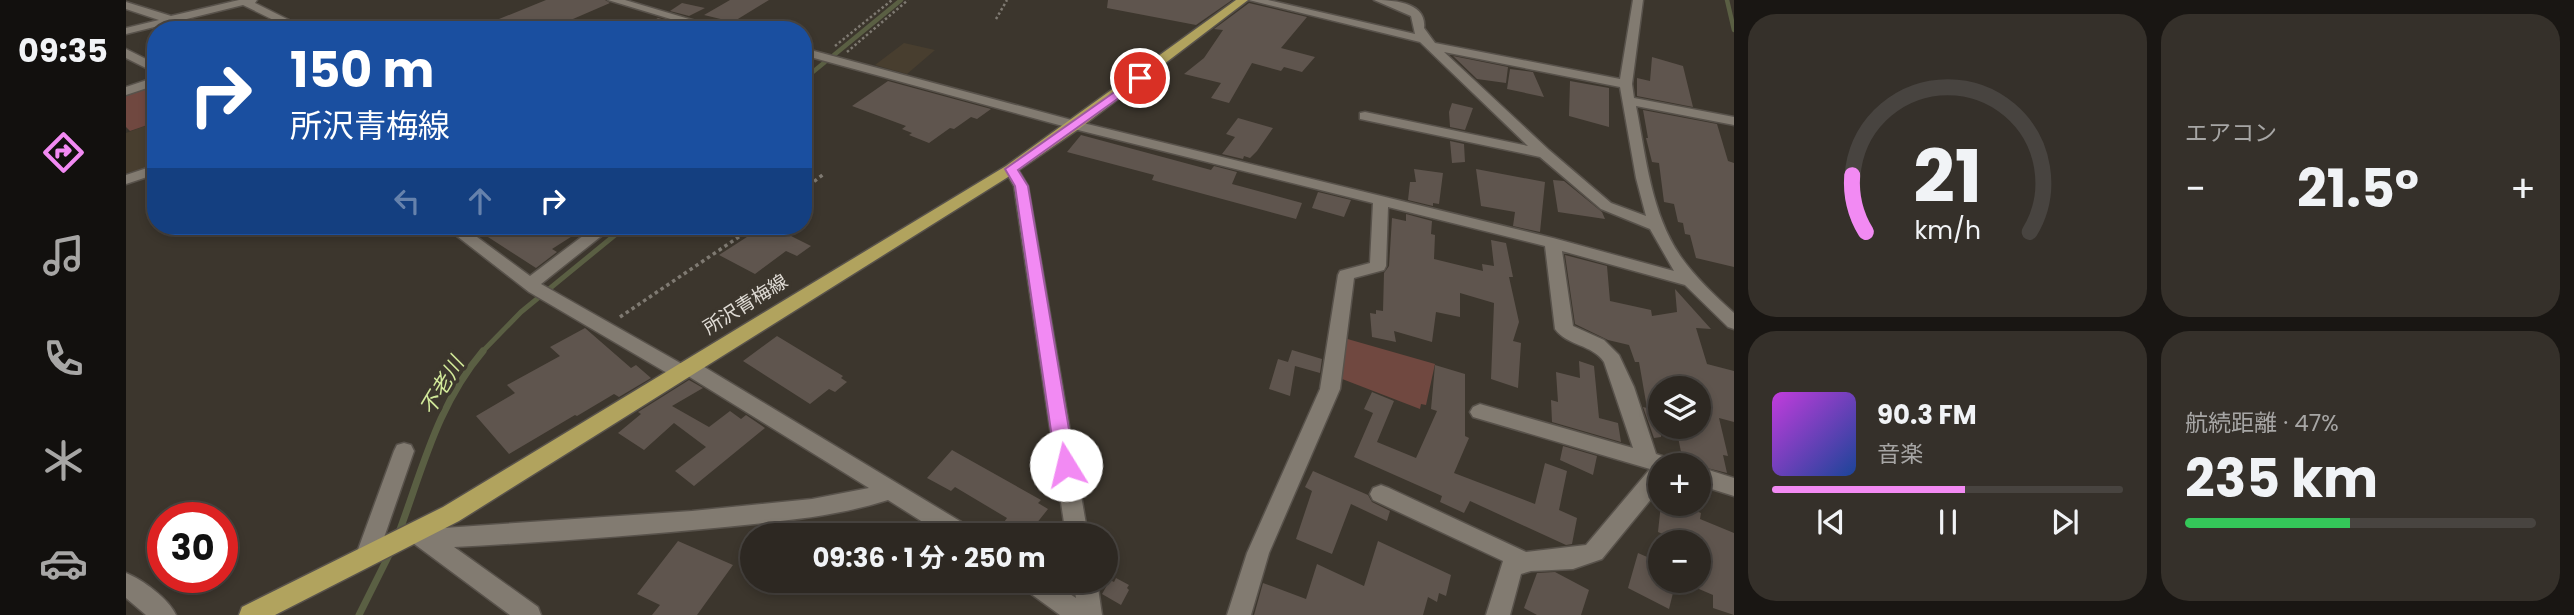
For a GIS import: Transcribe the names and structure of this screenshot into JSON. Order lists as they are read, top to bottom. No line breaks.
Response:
{"streets":{"main road":["所沢青梅線"]},"water":["不老川"],"page":{"tabs":"09:35","tile":["エアコン",["航続距離 · 47%","235 km"]],"turn":["150 m","所沢青梅線"],"heat":["−","21.5°","+"],"map_buttons":["+","−"],"song":["90.3 FM","音楽"],"limit":"30","trip":"09:36 · 1 分 · 250 m","gauge":["21","km/h"]}}
